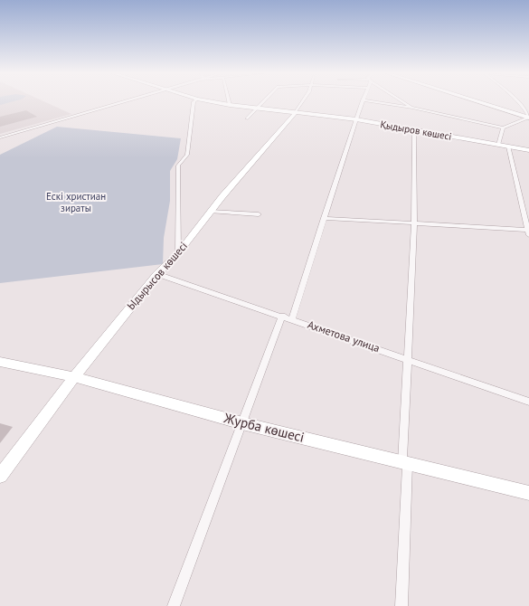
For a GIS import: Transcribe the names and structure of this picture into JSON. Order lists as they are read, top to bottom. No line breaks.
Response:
{"streets":{"street":["Қыдыров көшесі","Ыдырысов көшесі","Ахметова улица","Журба көшесі"]},"crossings":[["Қыдыров көшесі","Ыдырысов көшесі"],["Ыдырысов көшесі","Ахметова улица"],["Ыдырысов көшесі","Журба көшесі"]],"parks":["Ескі христиан зираты"]}
